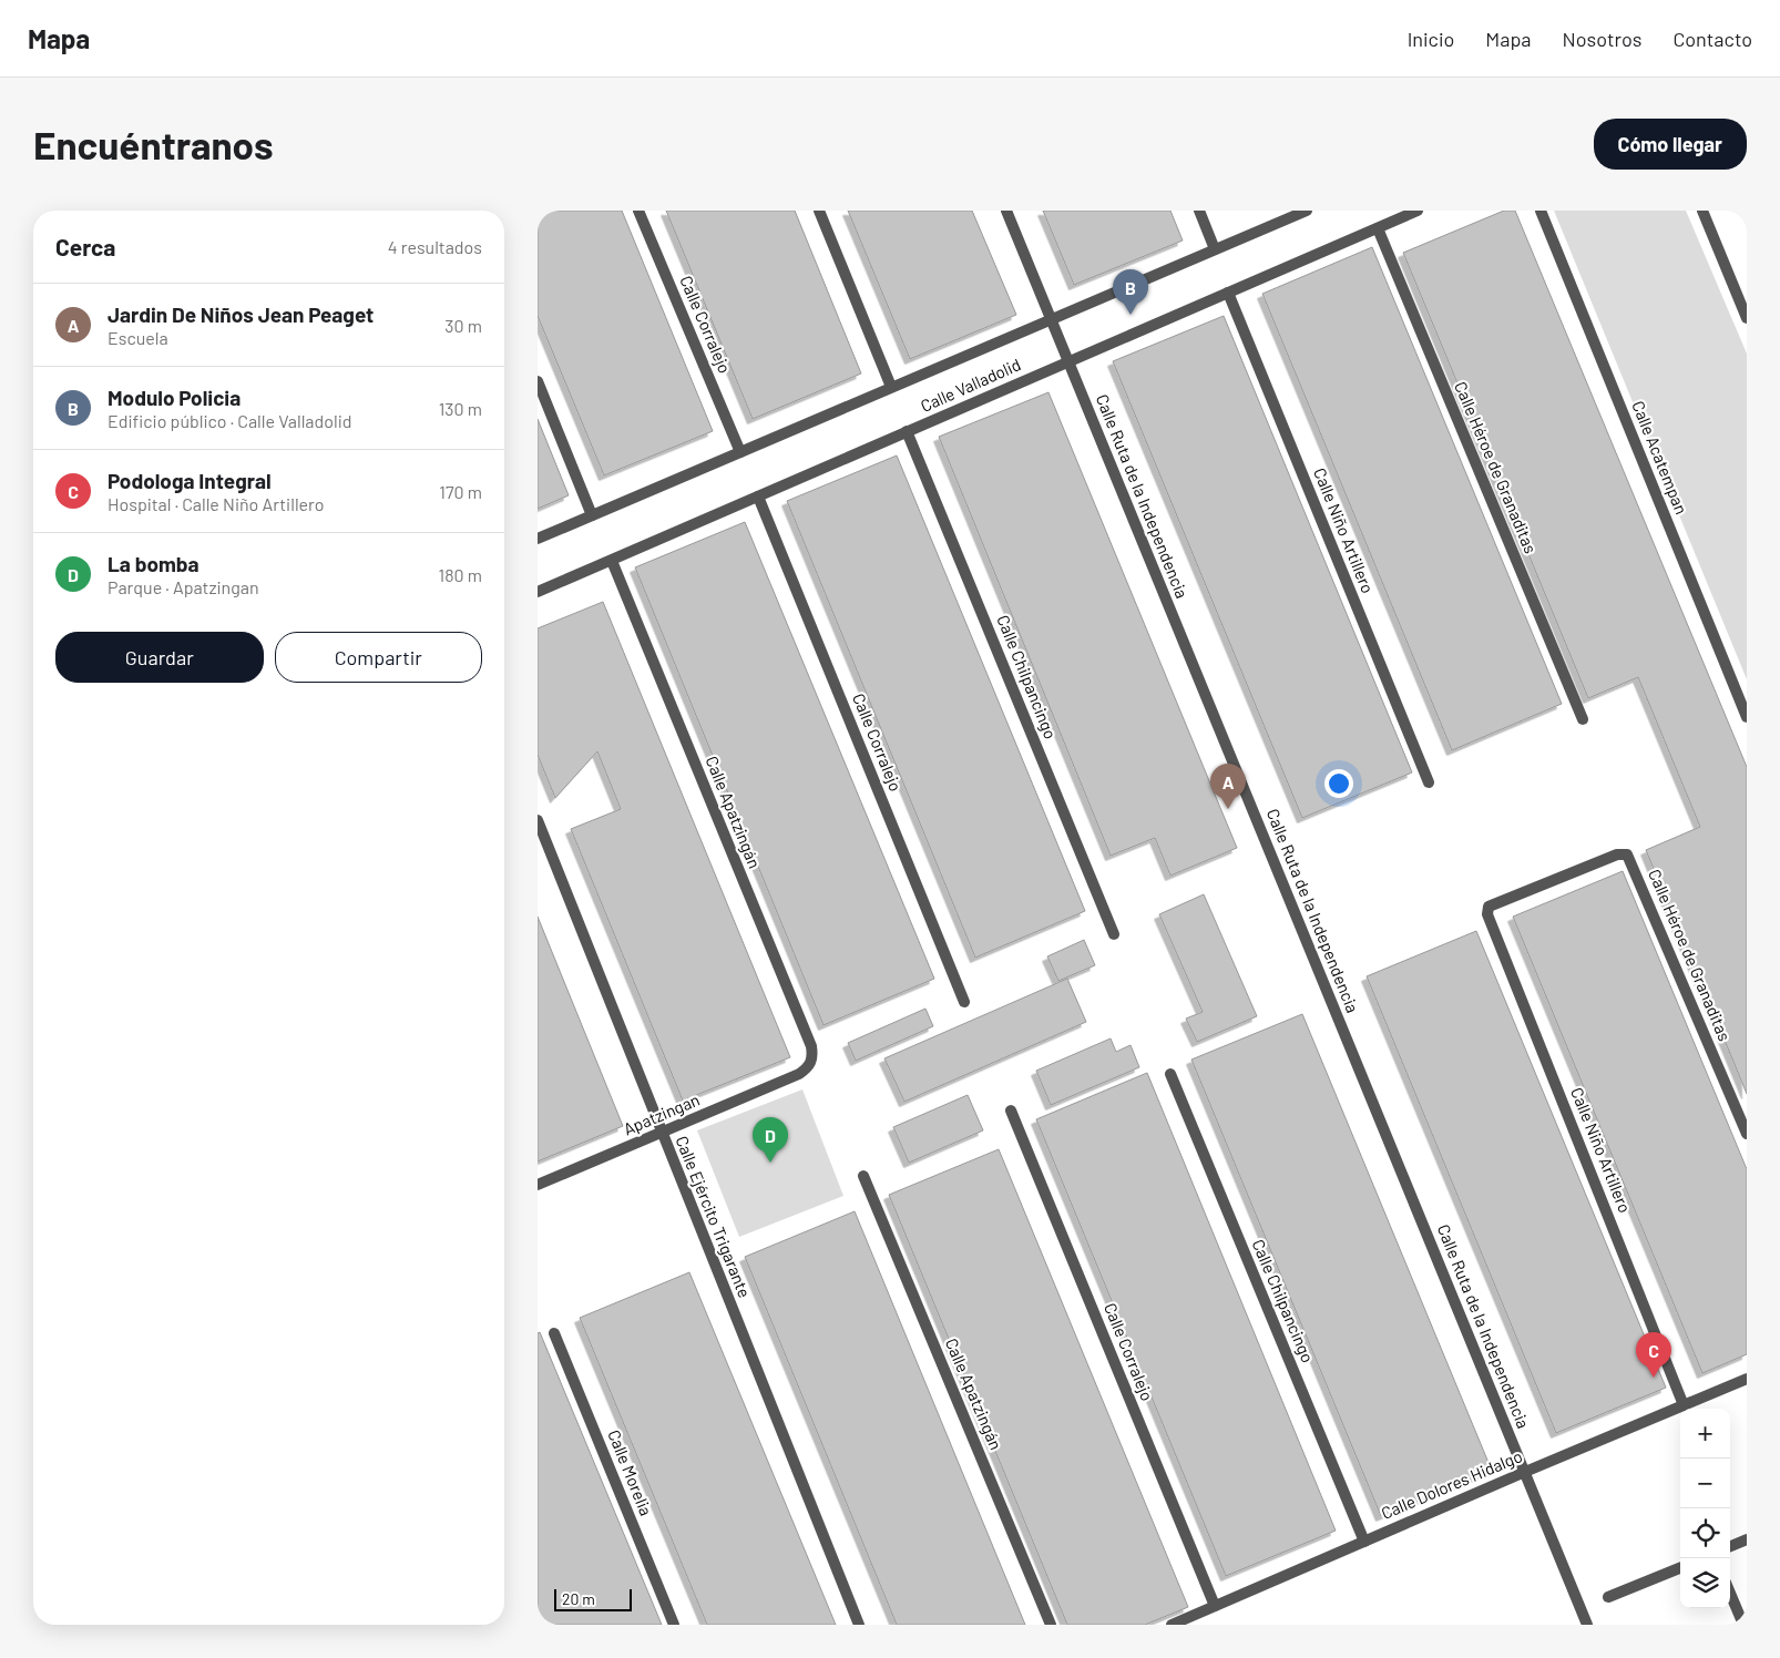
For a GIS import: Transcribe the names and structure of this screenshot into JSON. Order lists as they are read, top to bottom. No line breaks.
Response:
{"streets":{"street":["Calle Corralejo","Calle Valladolid","Calle Acatempan","Calle Héroe de Granaditas","Calle Ruta de la Independencia","Calle Niño Artillero","Calle Chilpancingo","Calle Apatzingán","Apatzingan","Calle Ejército Trigarante","Calle Morelia","Calle Dolores Hidalgo"]},"crossings":[["Calle Corralejo","Calle Valladolid"],["Calle Corralejo","Calle Dolores Hidalgo"],["Calle Valladolid","Calle Héroe de Granaditas"],["Calle Valladolid","Calle Ruta de la Independencia"],["Calle Valladolid","Calle Niño Artillero"],["Calle Valladolid","Calle Chilpancingo"],["Calle Valladolid","Calle Apatzingán"],["Calle Héroe de Granaditas","Calle Niño Artillero"],["Calle Ruta de la Independencia","Calle Dolores Hidalgo"],["Calle Niño Artillero","Calle Dolores Hidalgo"],["Calle Chilpancingo","Calle Dolores Hidalgo"],["Calle Apatzingán","Apatzingan"],["Apatzingan","Calle Ejército Trigarante"]],"scale_bar":"20 m","page":{"header":"Mapa","nav":["Inicio","Mapa","Nosotros","Contacto"],"buttons":["Cómo llegar",["Guardar","Compartir"]],"title":"Encuéntranos","heading":["Cerca","4 resultados"],"pins":["B","A","D","C"],"list":[{"mark":"A","name":"Jardin De Niños Jean Peaget","note":"Escuela","value":"30 m"},{"mark":"B","name":"Modulo Policia","note":"Edificio público · Calle Valladolid","value":"130 m"},{"mark":"C","name":"Podologa Integral","note":"Hospital · Calle Niño Artillero","value":"170 m"},{"mark":"D","name":"La bomba","note":"Parque · Apatzingan","value":"180 m"}],"map_buttons":["+","−"],"scale":"20 m"}}
